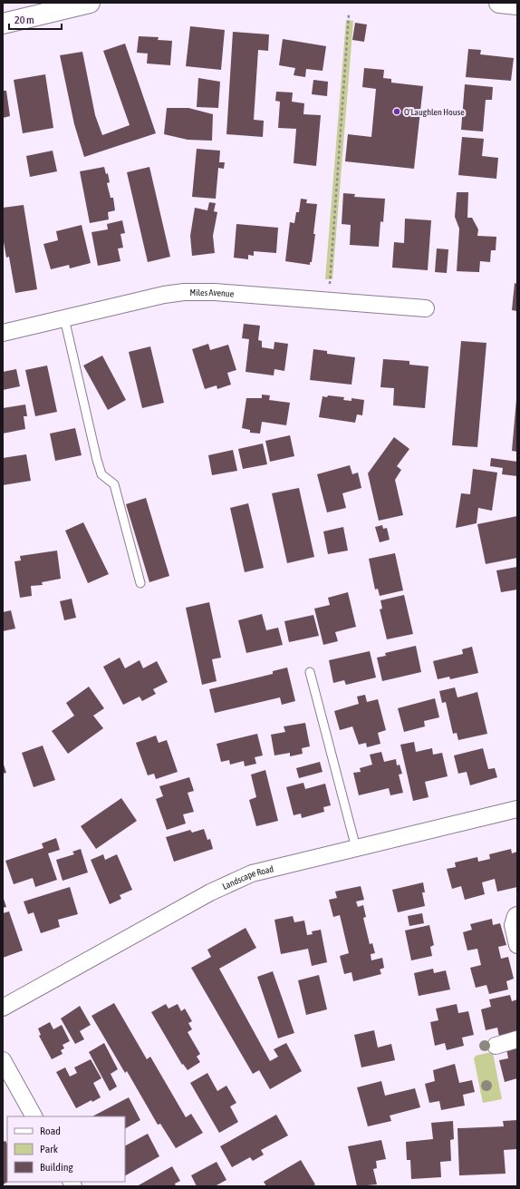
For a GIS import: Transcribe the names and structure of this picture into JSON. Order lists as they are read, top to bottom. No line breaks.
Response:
{"streets":{"street":["Miles Avenue","Landscape Road"]},"places":["O'Laughlen House"],"legend":["Road","Park","Building"],"scale_bar":"20 m"}
